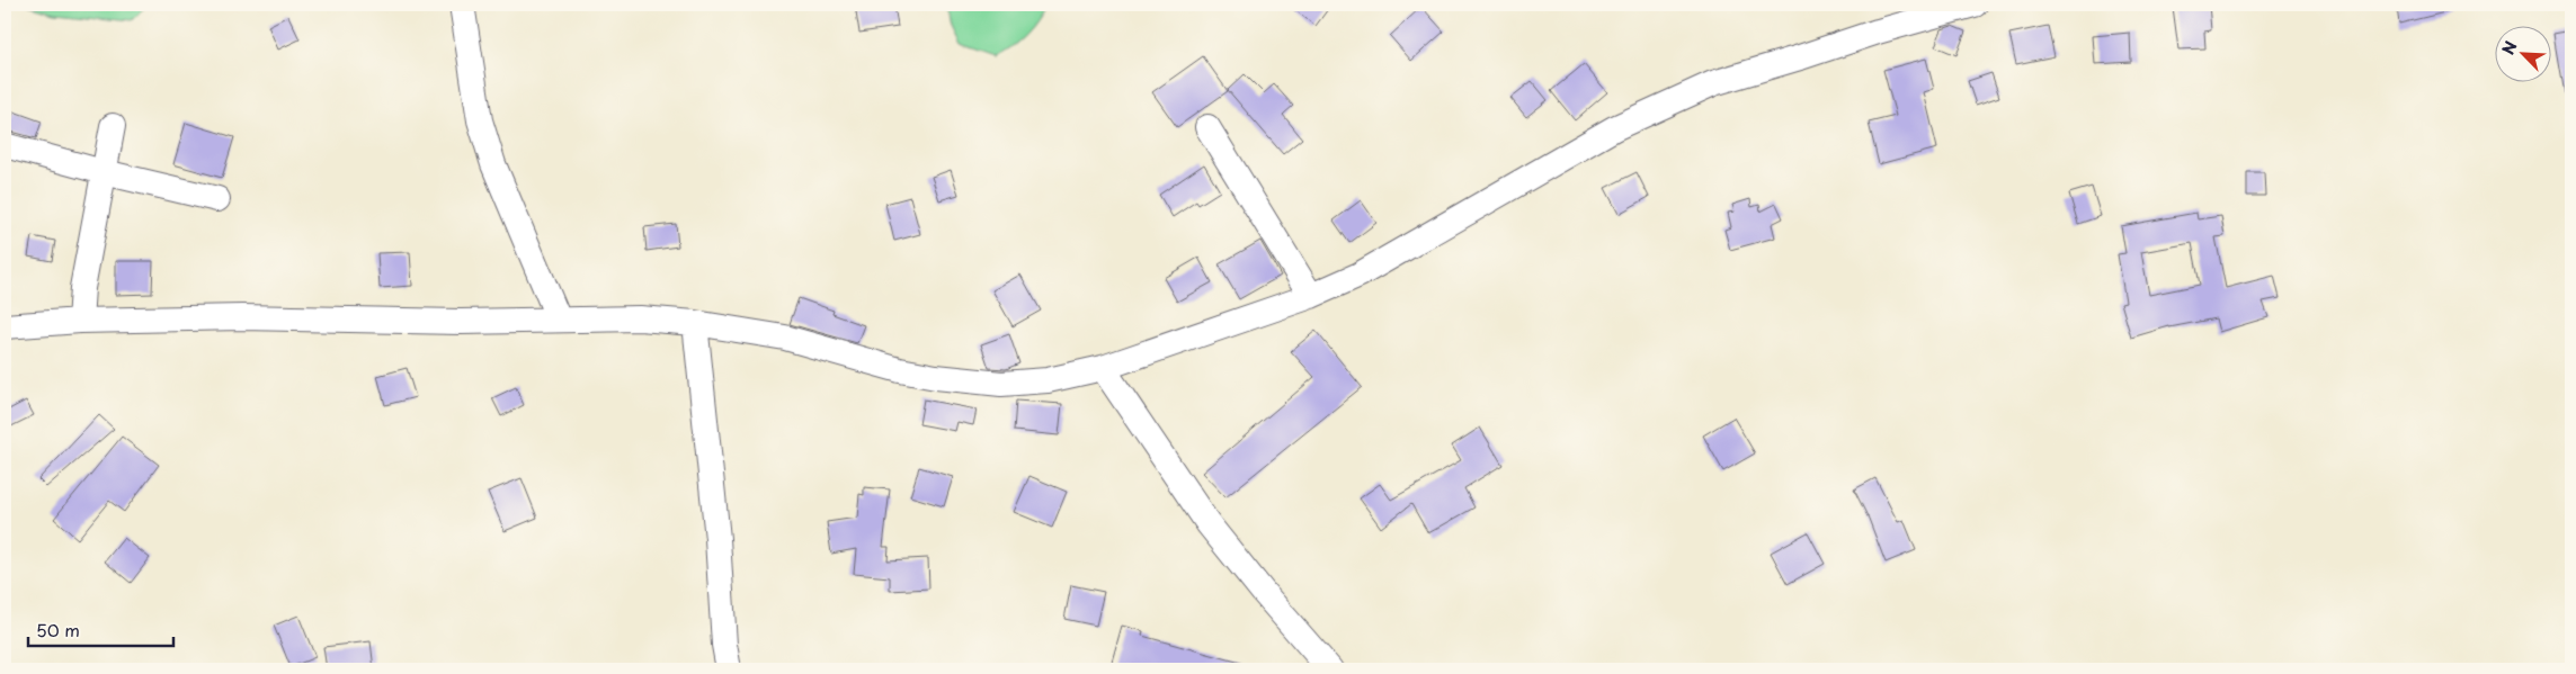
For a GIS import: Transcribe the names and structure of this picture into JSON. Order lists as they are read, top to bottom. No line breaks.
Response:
{"scale_bar":"50 m","north":"top left"}
